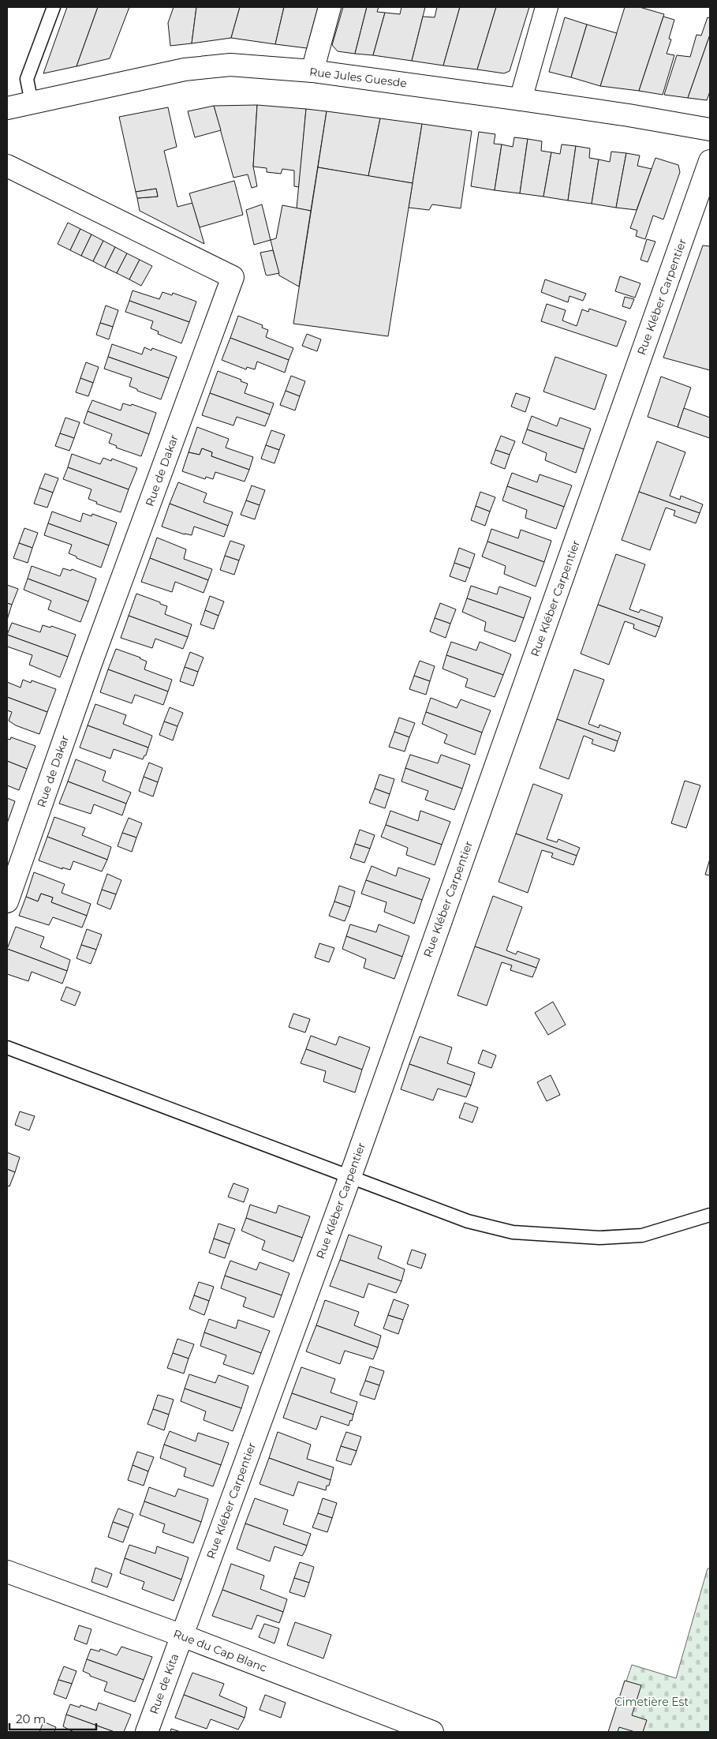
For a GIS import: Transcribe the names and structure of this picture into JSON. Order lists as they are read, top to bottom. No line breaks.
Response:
{"streets":{"street":["Rue Jules Guesde","Rue Kléber Carpentier","Rue de Dakar","Rue du Cap Blanc","Rue de Kita"]},"crossings":[["Rue Kléber Carpentier","Rue du Cap Blanc"],["Rue Kléber Carpentier","Rue de Kita"],["Rue du Cap Blanc","Rue de Kita"]],"parks":["Cimetière Est"],"scale_bar":"20 m"}
